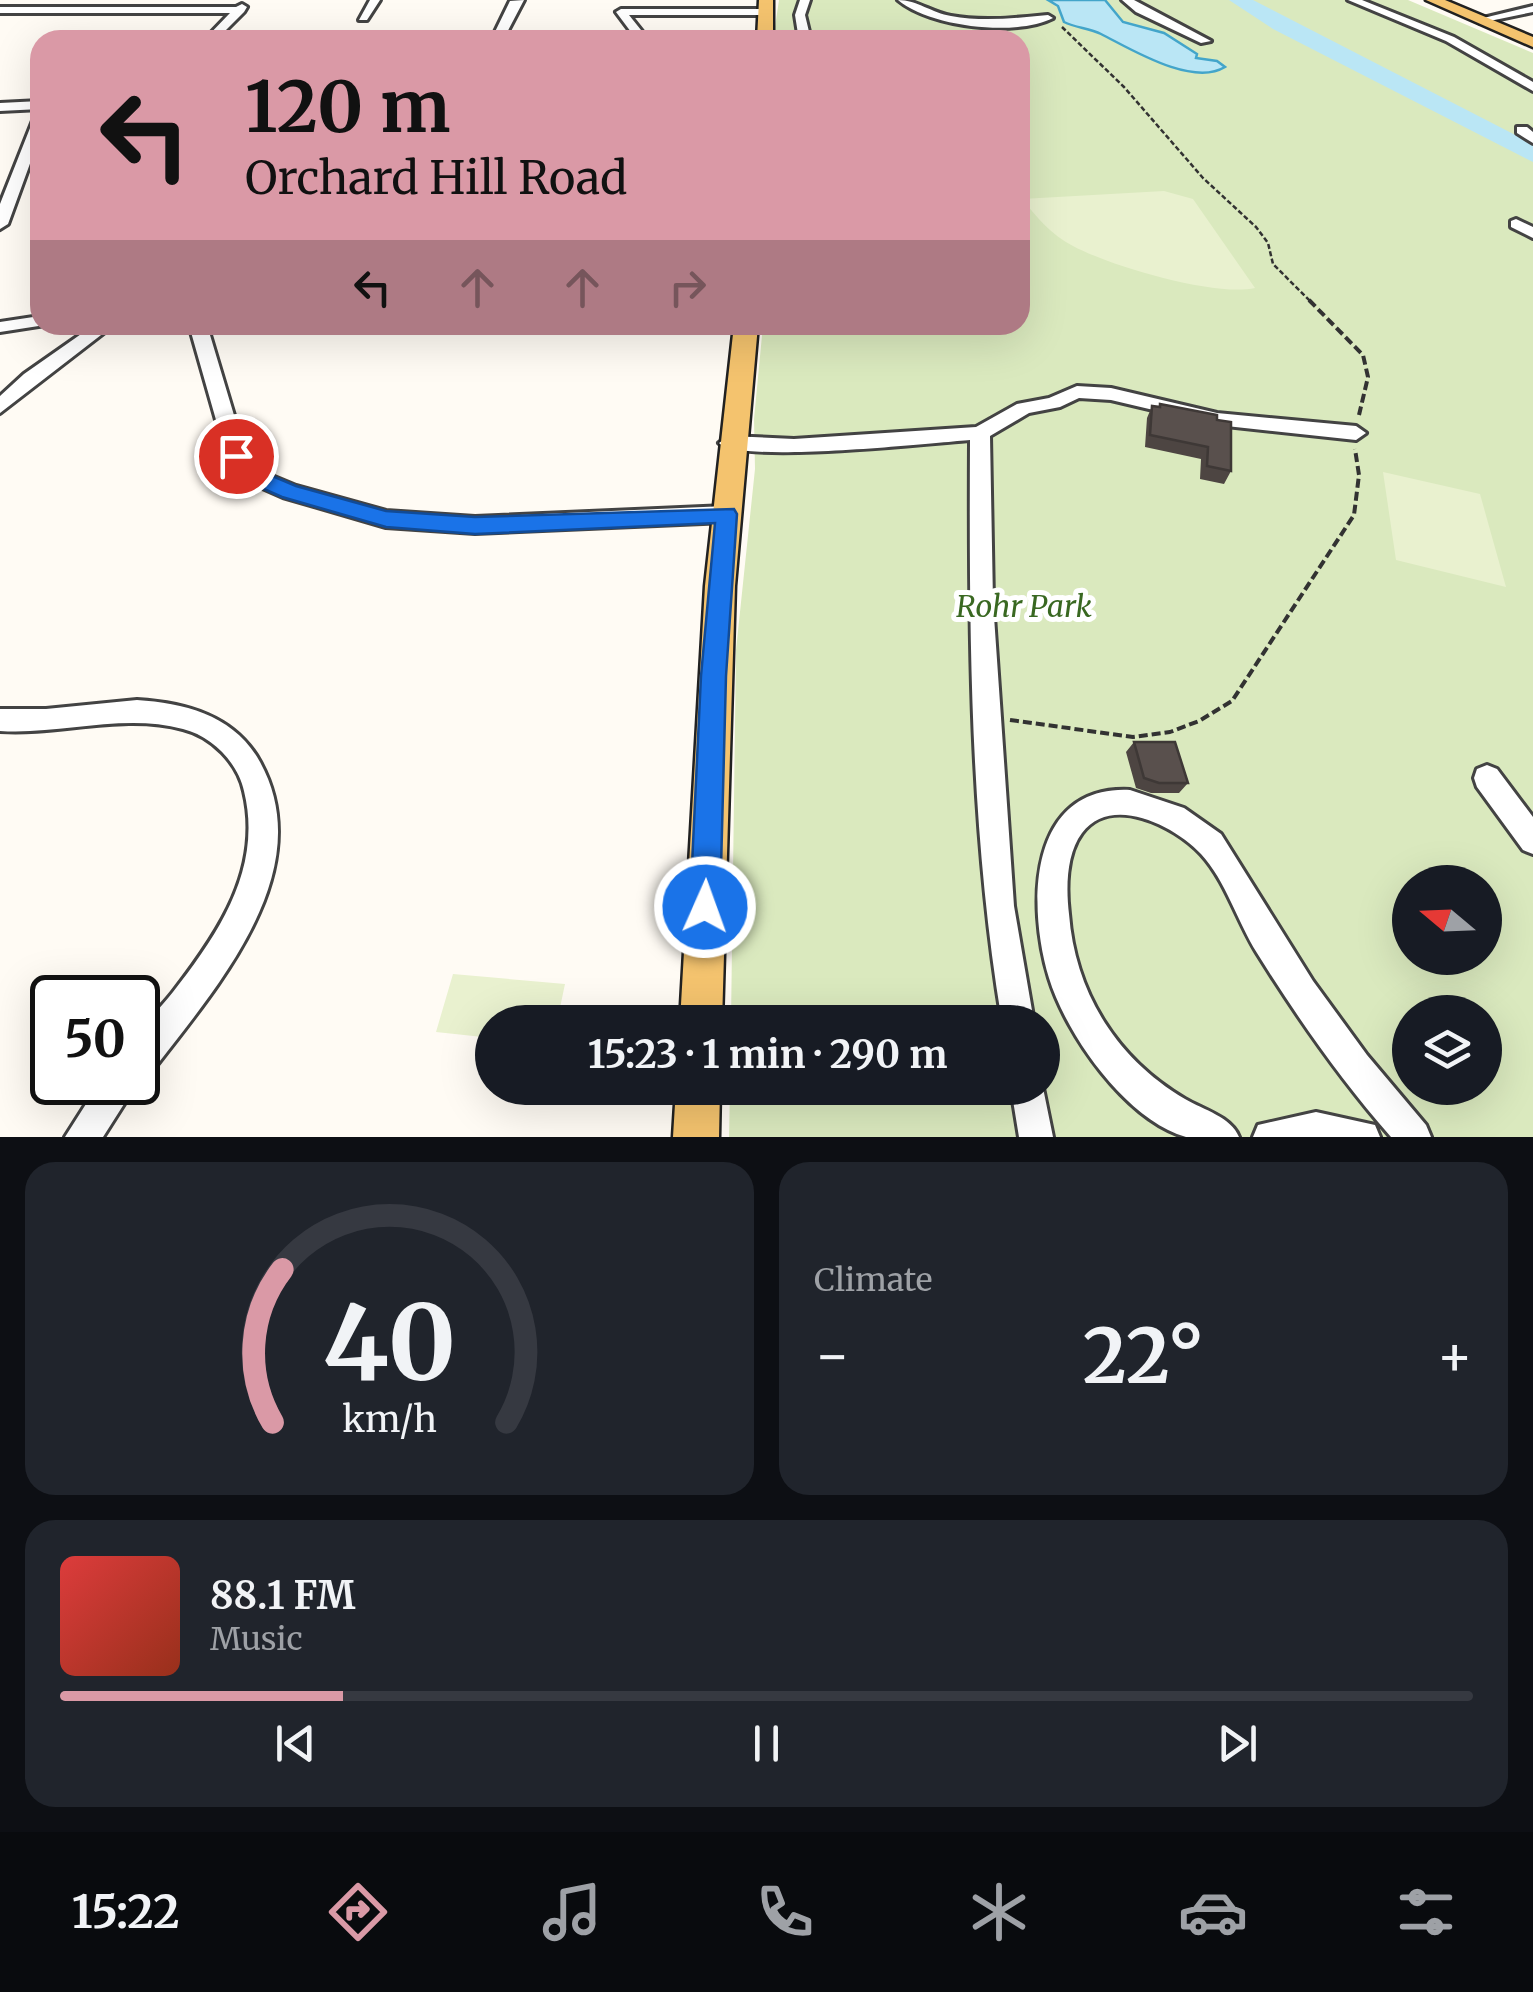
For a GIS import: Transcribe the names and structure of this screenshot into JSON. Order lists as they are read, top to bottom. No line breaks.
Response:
{"parks":["Rohr Park"],"north":"left","page":{"turn":["120 m","Orchard Hill Road"],"limit":"50","trip":"15:23 · 1 min · 290 m","tile":"Climate","heat":["−","22°","+"],"song":["88.1 FM","Music"],"tabs":"15:22","gauge":["40","km/h"]}}
